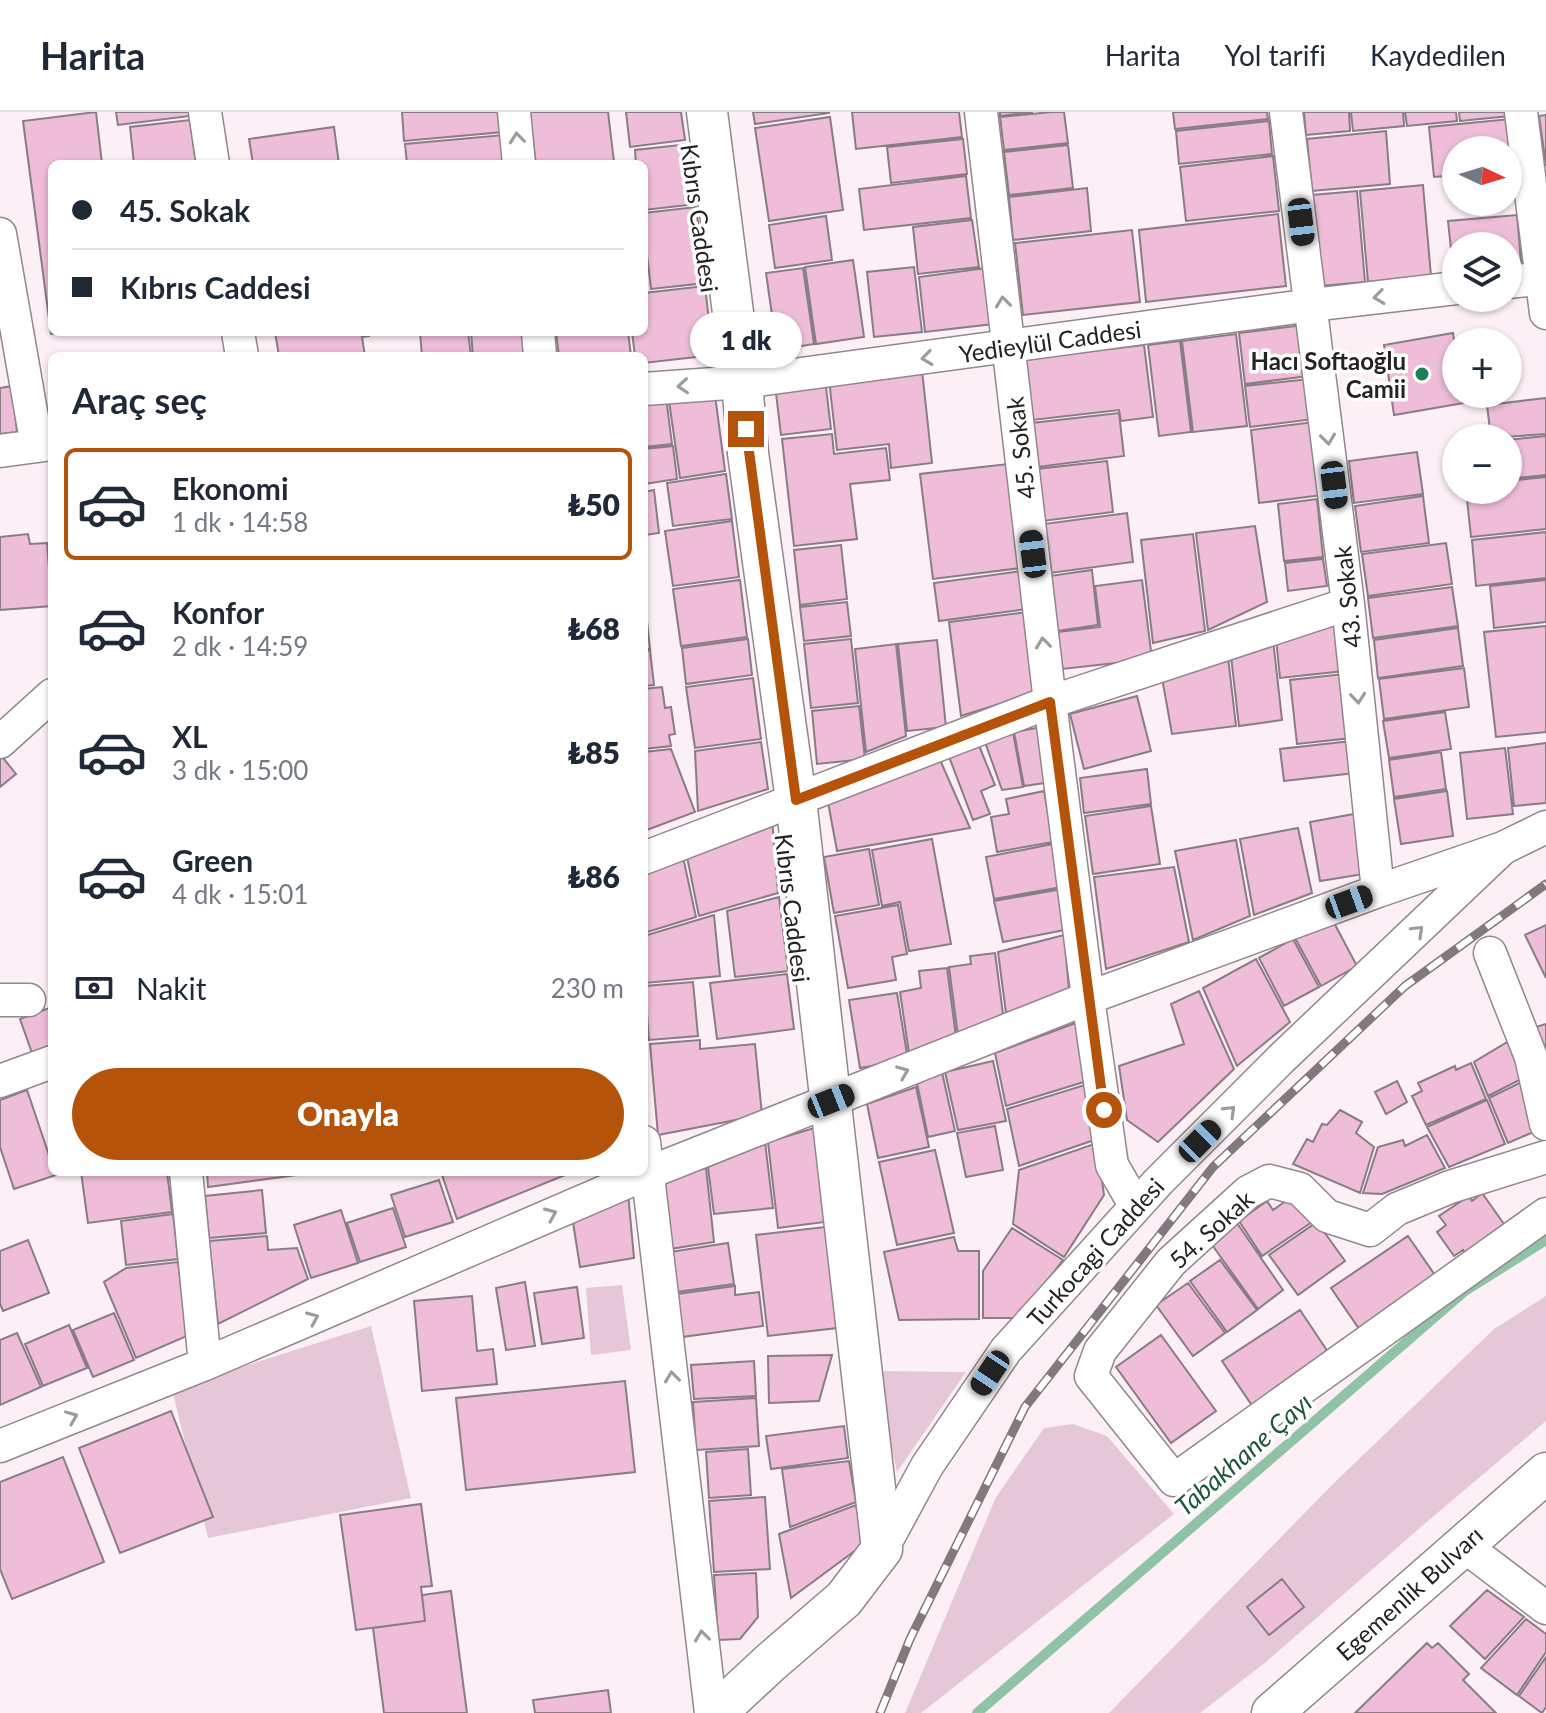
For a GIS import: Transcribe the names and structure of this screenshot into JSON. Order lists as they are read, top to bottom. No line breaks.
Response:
{"streets":{"main road":["Kıbrıs Caddesi","Egemenlik Bulvarı"],"street":["Yedieylül Caddesi","45. Sokak","43. Sokak","54. Sokak","Turkocagi Caddesi"]},"crossings":[["Kıbrıs Caddesi","Yedieylül Caddesi"],["Kıbrıs Caddesi","Turkocagi Caddesi"],["Yedieylül Caddesi","45. Sokak"],["Yedieylül Caddesi","43. Sokak"],["45. Sokak","Turkocagi Caddesi"]],"one_way":["Yedieylül Caddesi","45. Sokak","43. Sokak"],"water":["Tabakhane Çayı"],"places":["Hacı Softaoğlu Camii"],"north":"right","page":{"header":"Harita","nav":["Harita","Yol tarifi","Kaydedilen"],"map_buttons":["+","−"],"banner":["45. Sokak","Kıbrıs Caddesi"],"bubble":"1 dk","heading":"Araç seç","list":[{"name":"Ekonomi","note":"1 dk · 14:58","value":"₺50"},{"name":"Konfor","note":"2 dk · 14:59","value":"₺68"},{"name":"XL","note":"3 dk · 15:00","value":"₺85"},{"name":"Green","note":"4 dk · 15:01","value":"₺86"}],"pay":["Nakit","230 m"],"buttons":"Onayla"}}
